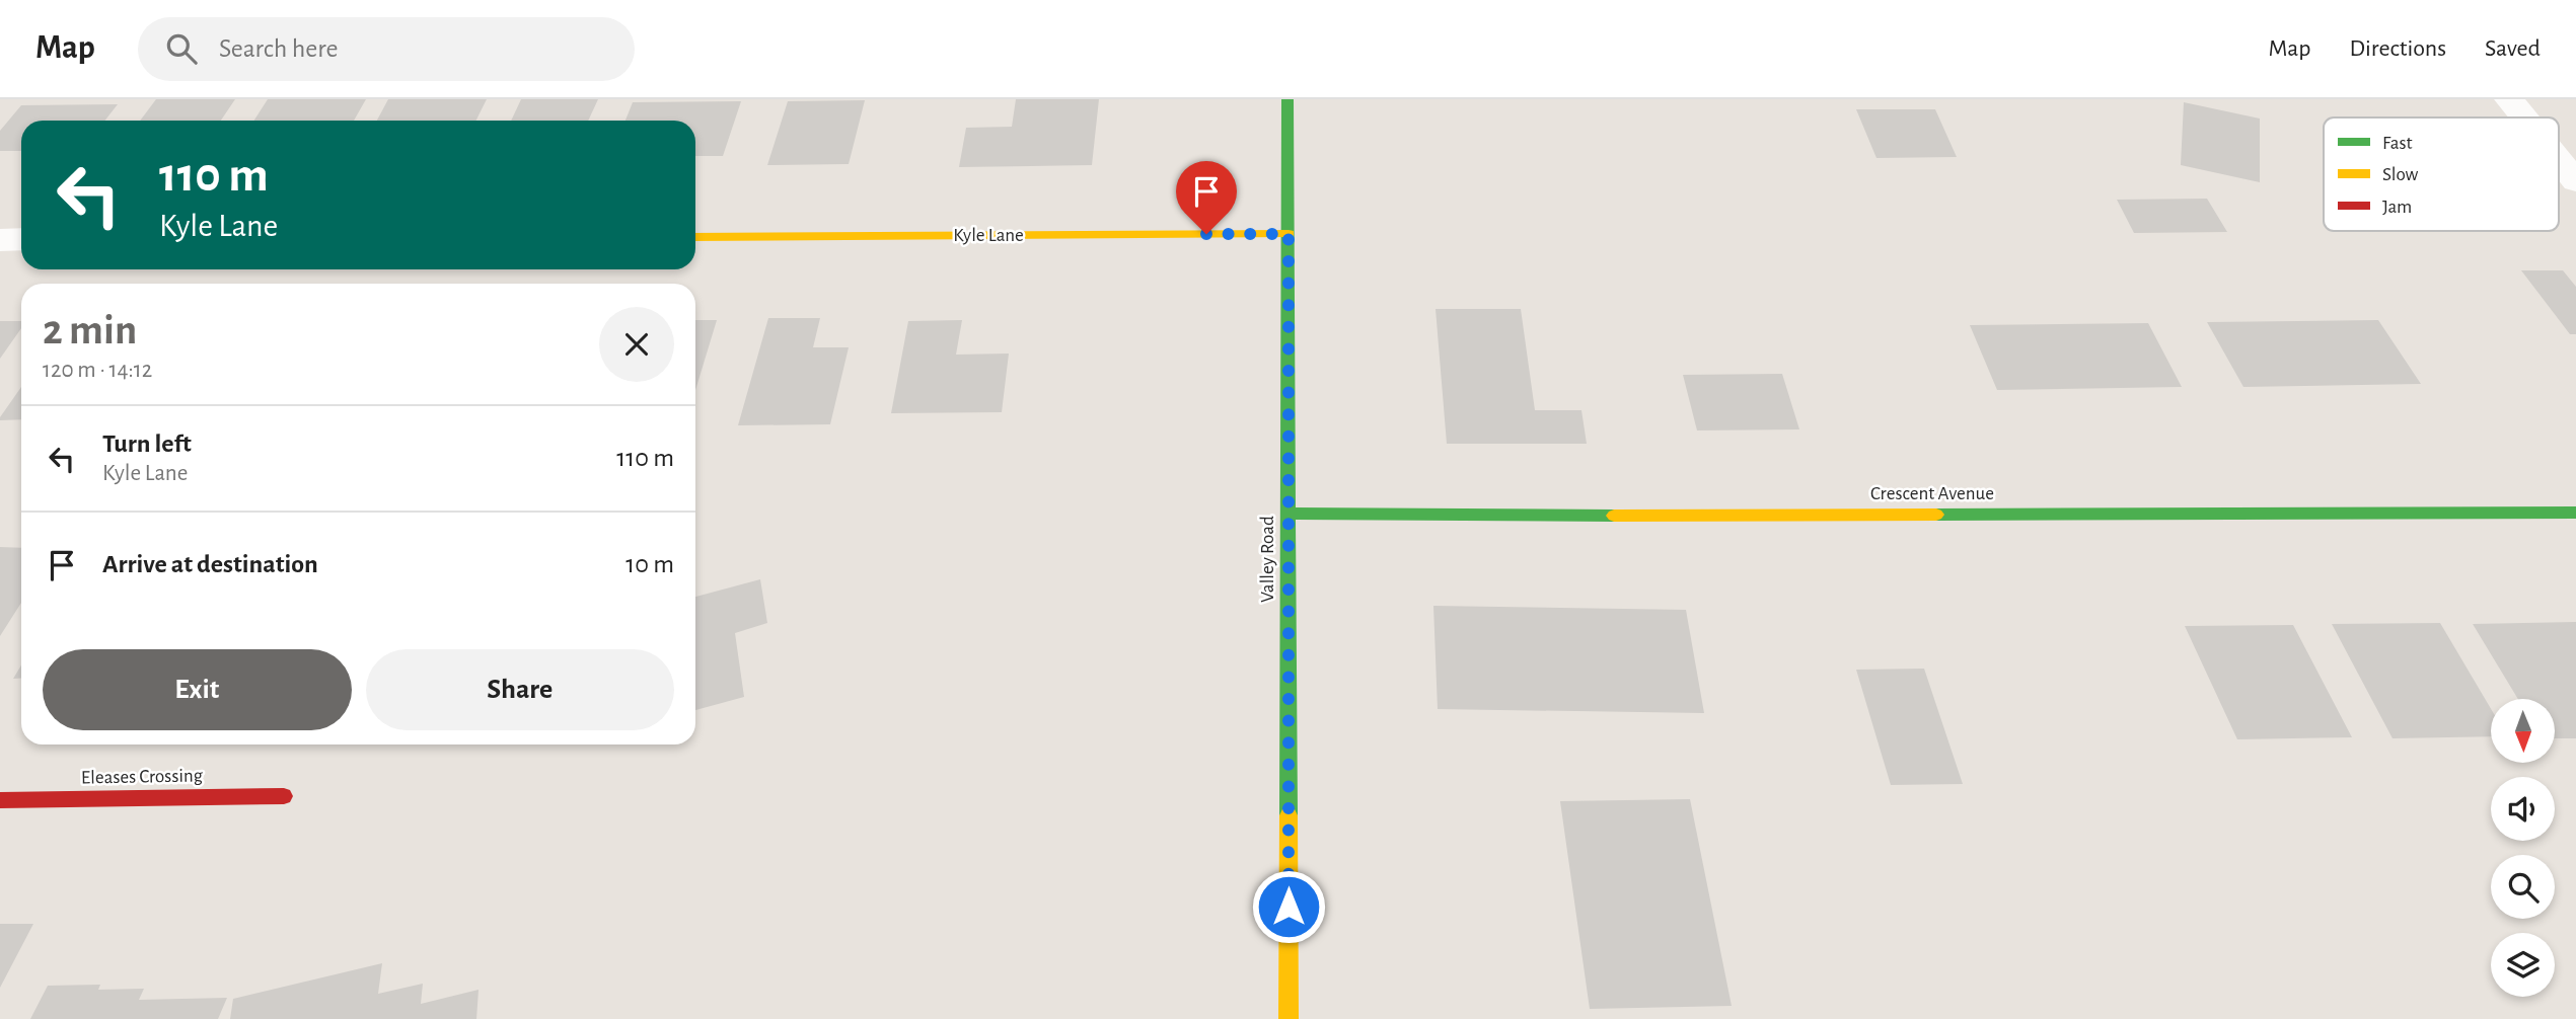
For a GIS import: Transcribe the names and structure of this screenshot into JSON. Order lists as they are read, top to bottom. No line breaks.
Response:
{"streets":{"street":["Kyle Lane","Crescent Avenue","Valley Road","Eleases Crossing"]},"crossings":[["Kyle Lane","Valley Road"],["Crescent Avenue","Valley Road"]],"legend":["Fast","Slow","Jam"],"north":"bottom","page":{"header":"Map","search":"Search here","nav":["Map","Directions","Saved"],"turn":["110 m","Kyle Lane"],"heading":["2 min","120 m · 14:12"],"list":[{"name":"Turn left","note":"Kyle Lane","value":"110 m"},{"name":"Arrive at destination","value":"10 m"}],"buttons":["Exit","Share"]}}
